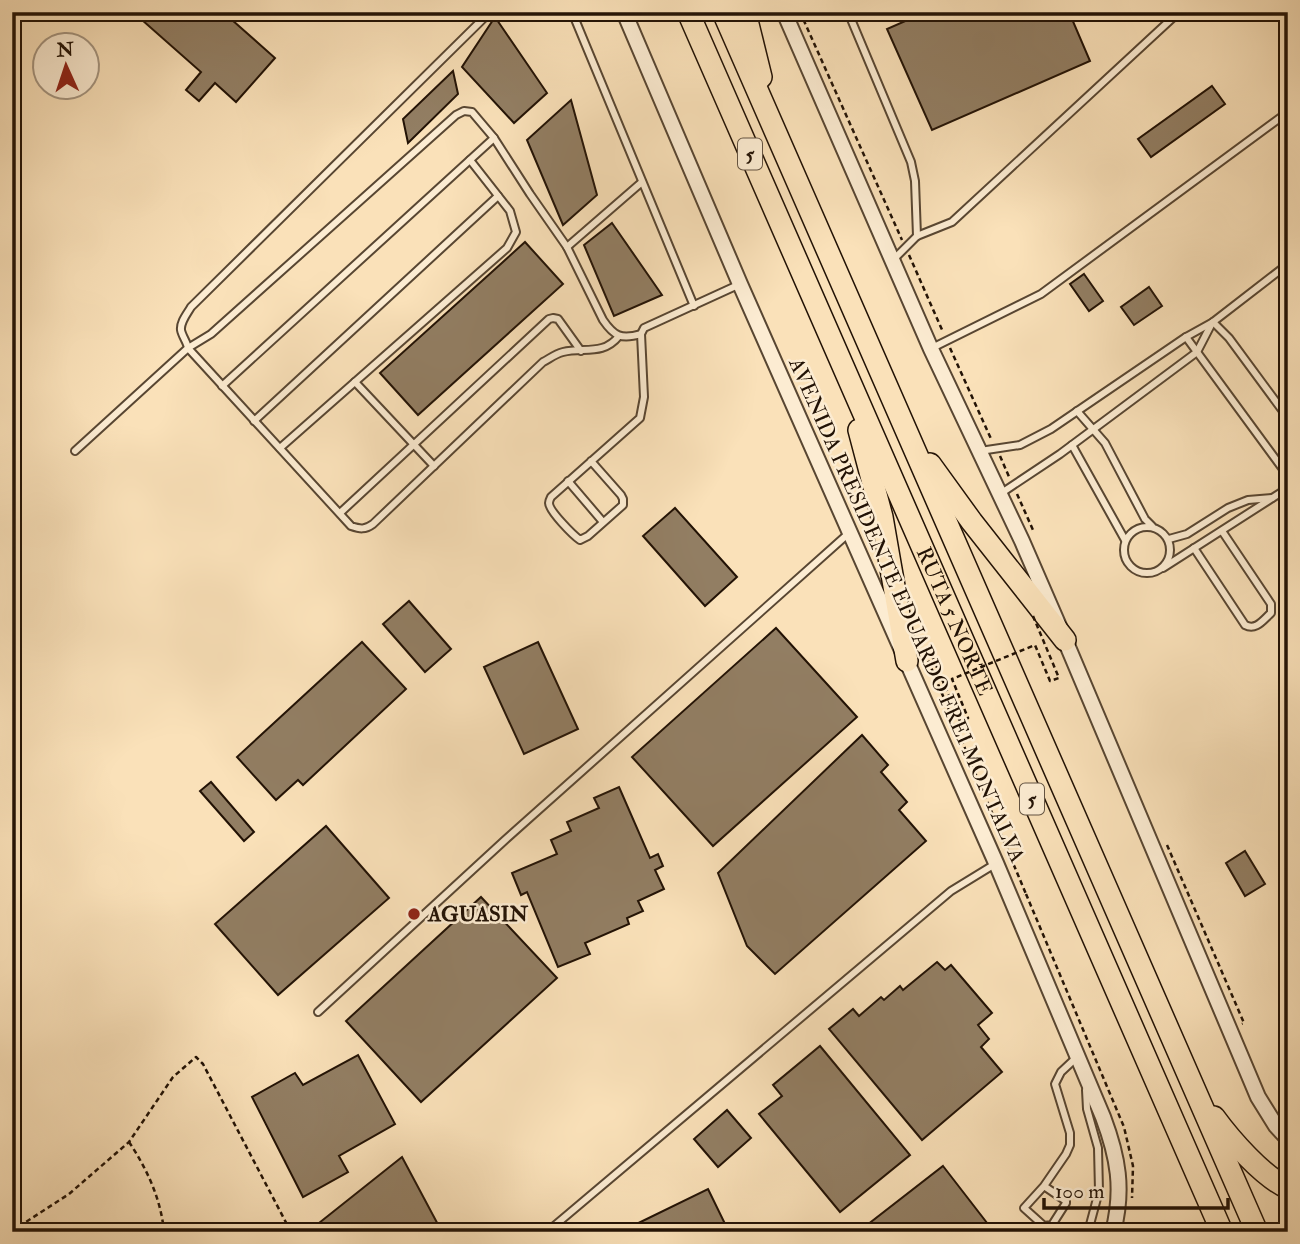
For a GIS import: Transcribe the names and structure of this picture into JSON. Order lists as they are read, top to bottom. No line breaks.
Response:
{"streets":{"highway":["5","RUTA 5 NORTE"],"street":["AVENIDA PRESIDENTE EDUARDO FREI MONTALVA"]},"places":["AGUASIN"],"scale_bar":"100 m","north":"top"}
